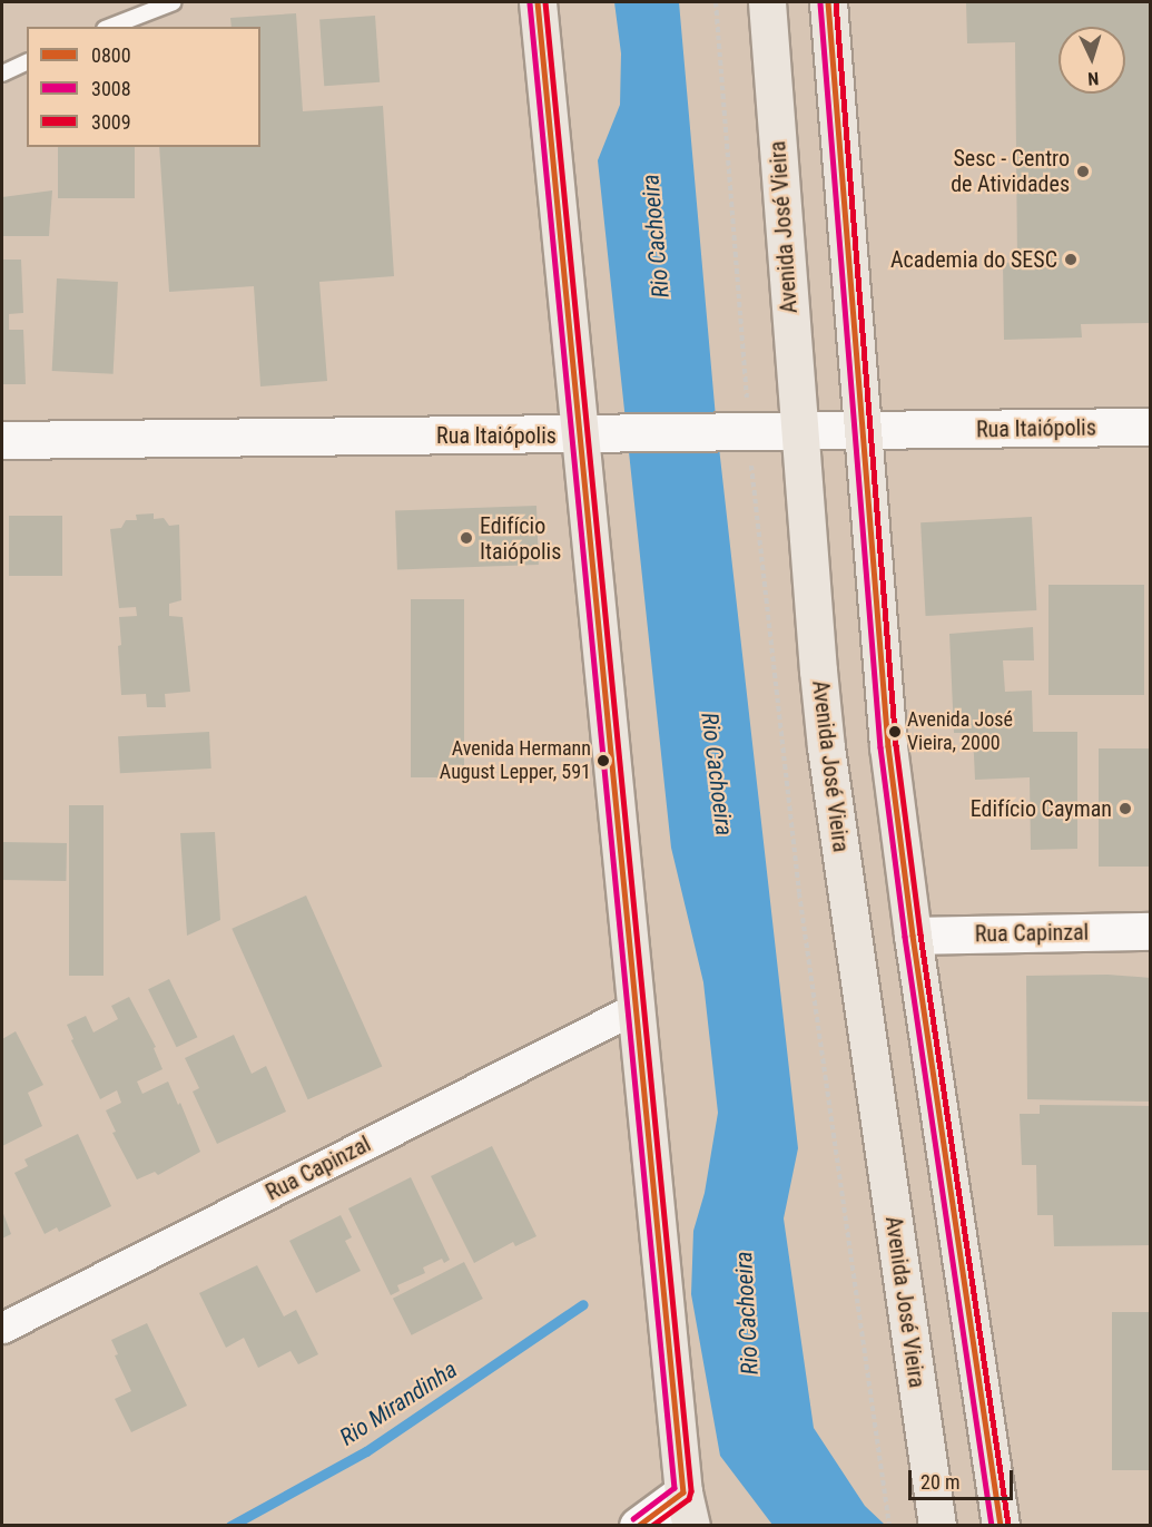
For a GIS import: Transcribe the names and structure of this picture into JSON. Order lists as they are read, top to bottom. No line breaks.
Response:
{"streets":{"main road":["Avenida José Vieira","Rua Itaiópolis","Rua Capinzal"]},"crossings":[["Avenida José Vieira","Rua Itaiópolis"]],"water":["Rio Cachoeira","Rio Mirandinha"],"places":["Sesc - Centro de Atividades","Academia do SESC","Edifício Itaiópolis","Avenida José Vieira, 2000","Avenida Hermann August Lepper, 591","Edifício Cayman"],"lines":["transit line 0800","transit line 3009","transit line 3008"],"legend":["0800","3008","3009"],"scale_bar":"20 m","north":"bottom"}
